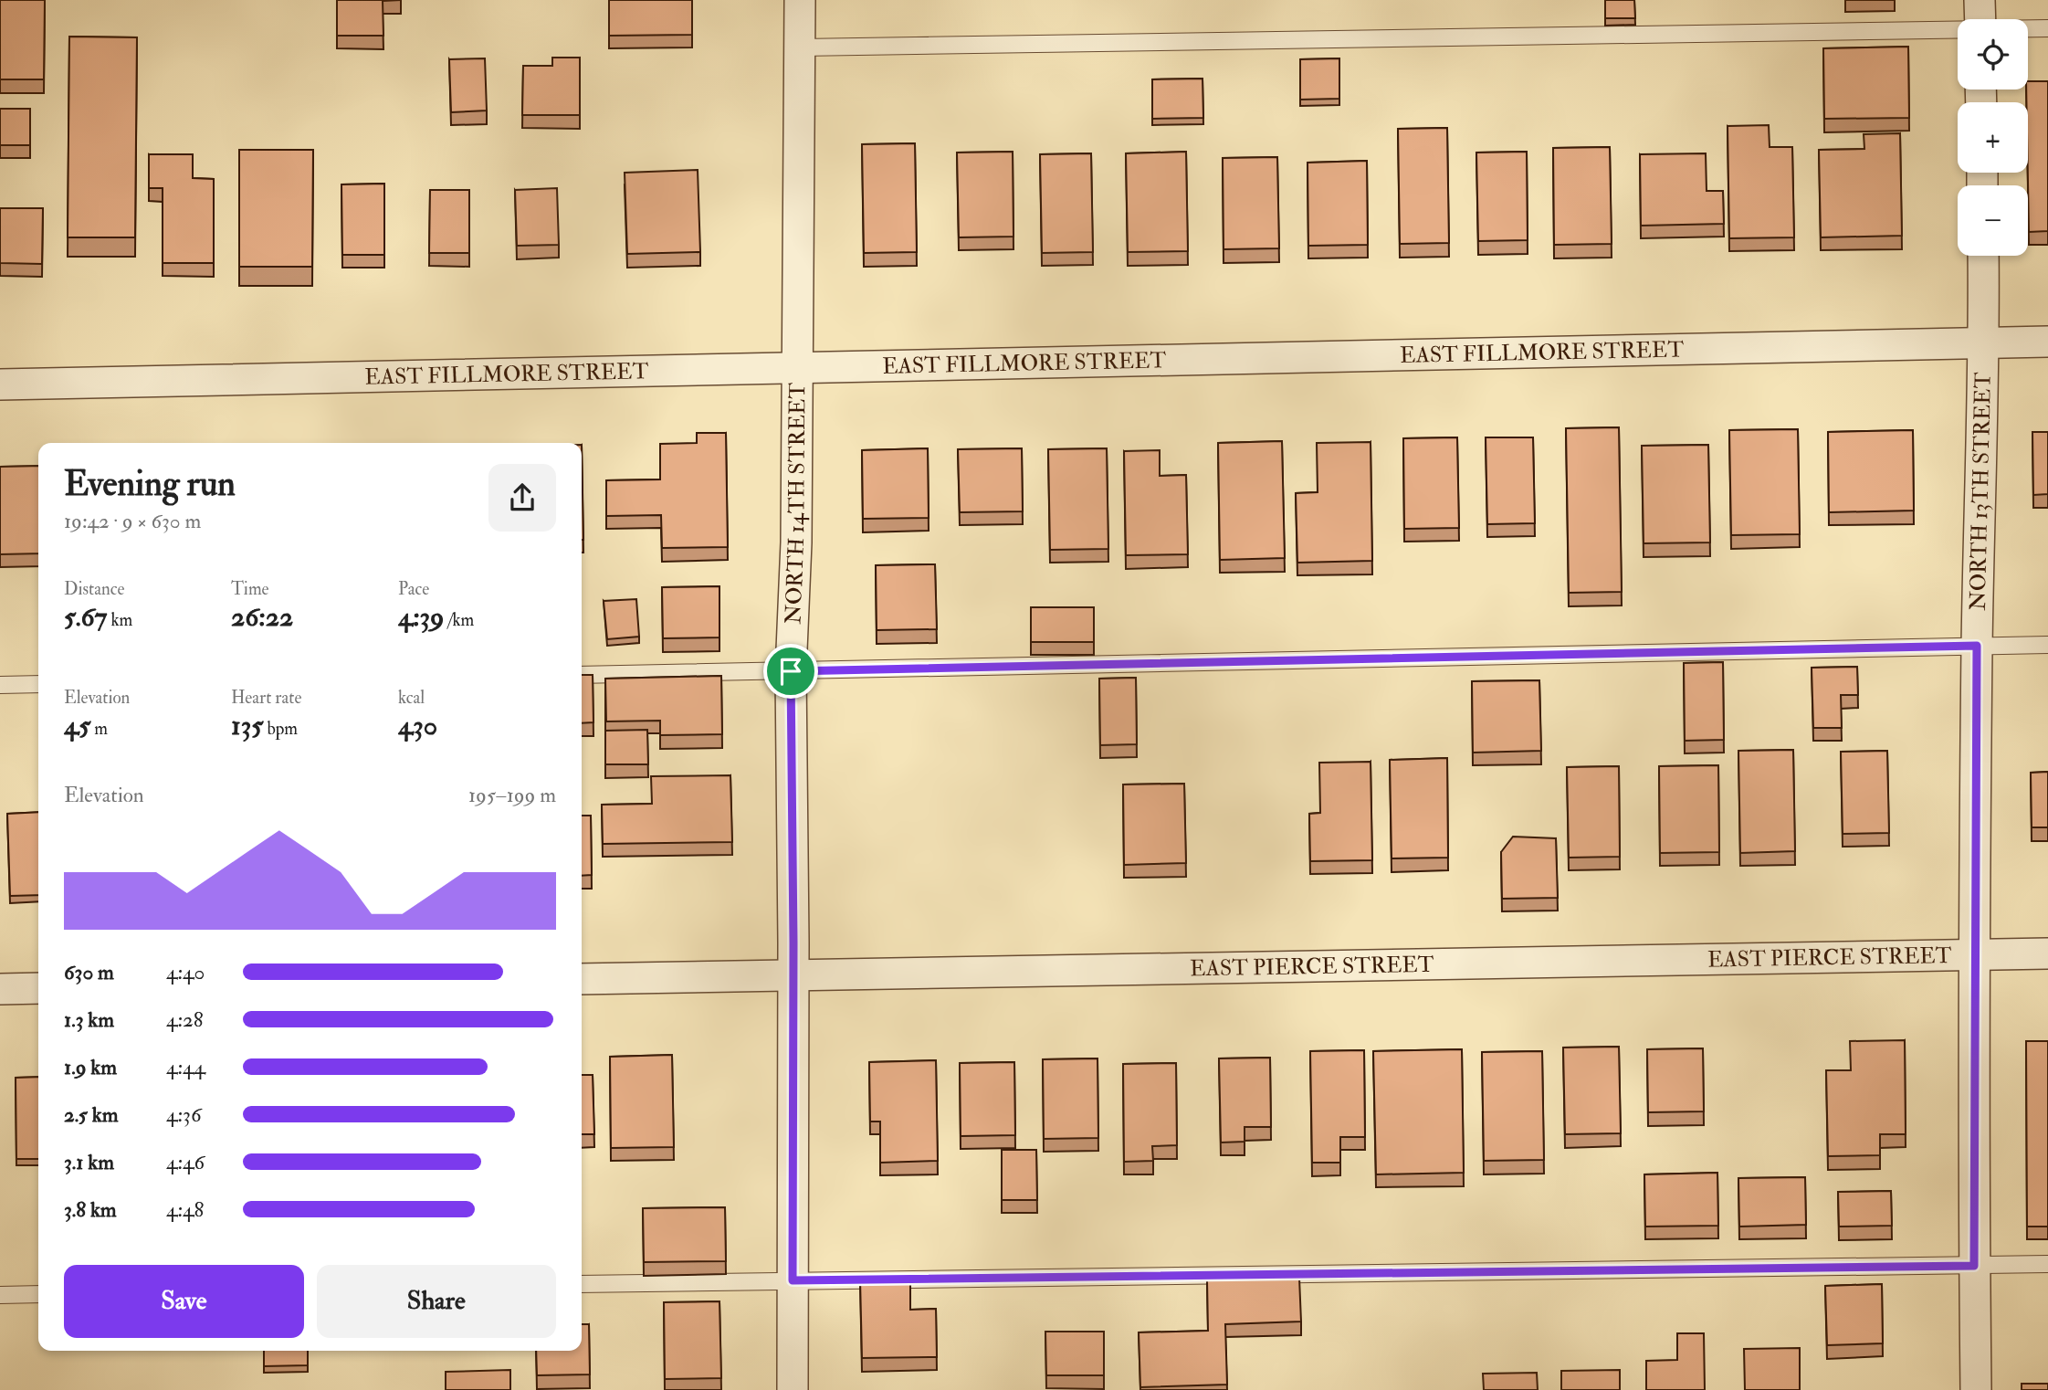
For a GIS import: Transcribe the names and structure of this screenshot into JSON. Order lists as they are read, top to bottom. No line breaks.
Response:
{"streets":{"street":["EAST FILLMORE STREET","NORTH 13TH STREET","NORTH 14TH STREET","EAST PIERCE STREET"]},"crossings":[["EAST FILLMORE STREET","NORTH 13TH STREET"],["EAST FILLMORE STREET","NORTH 14TH STREET"],["NORTH 13TH STREET","EAST PIERCE STREET"],["NORTH 14TH STREET","EAST PIERCE STREET"]],"page":{"map_buttons":["+","−"],"heading":["Evening run","19:42 · 9 × 630 m"],"stats":[["Distance","5.67 km"],["Time","26:22"],["Pace","4:39 /km"],["Elevation","45 m"],["Heart rate","135 bpm"],["kcal","430"]],"chart":["Elevation","195–199 m"],"list":[{"name":"630 m","note":"4:40"},{"name":"1.3 km","note":"4:28"},{"name":"1.9 km","note":"4:44"},{"name":"2.5 km","note":"4:36"},{"name":"3.1 km","note":"4:46"},{"name":"3.8 km","note":"4:48"}],"buttons":["Save","Share"]}}
